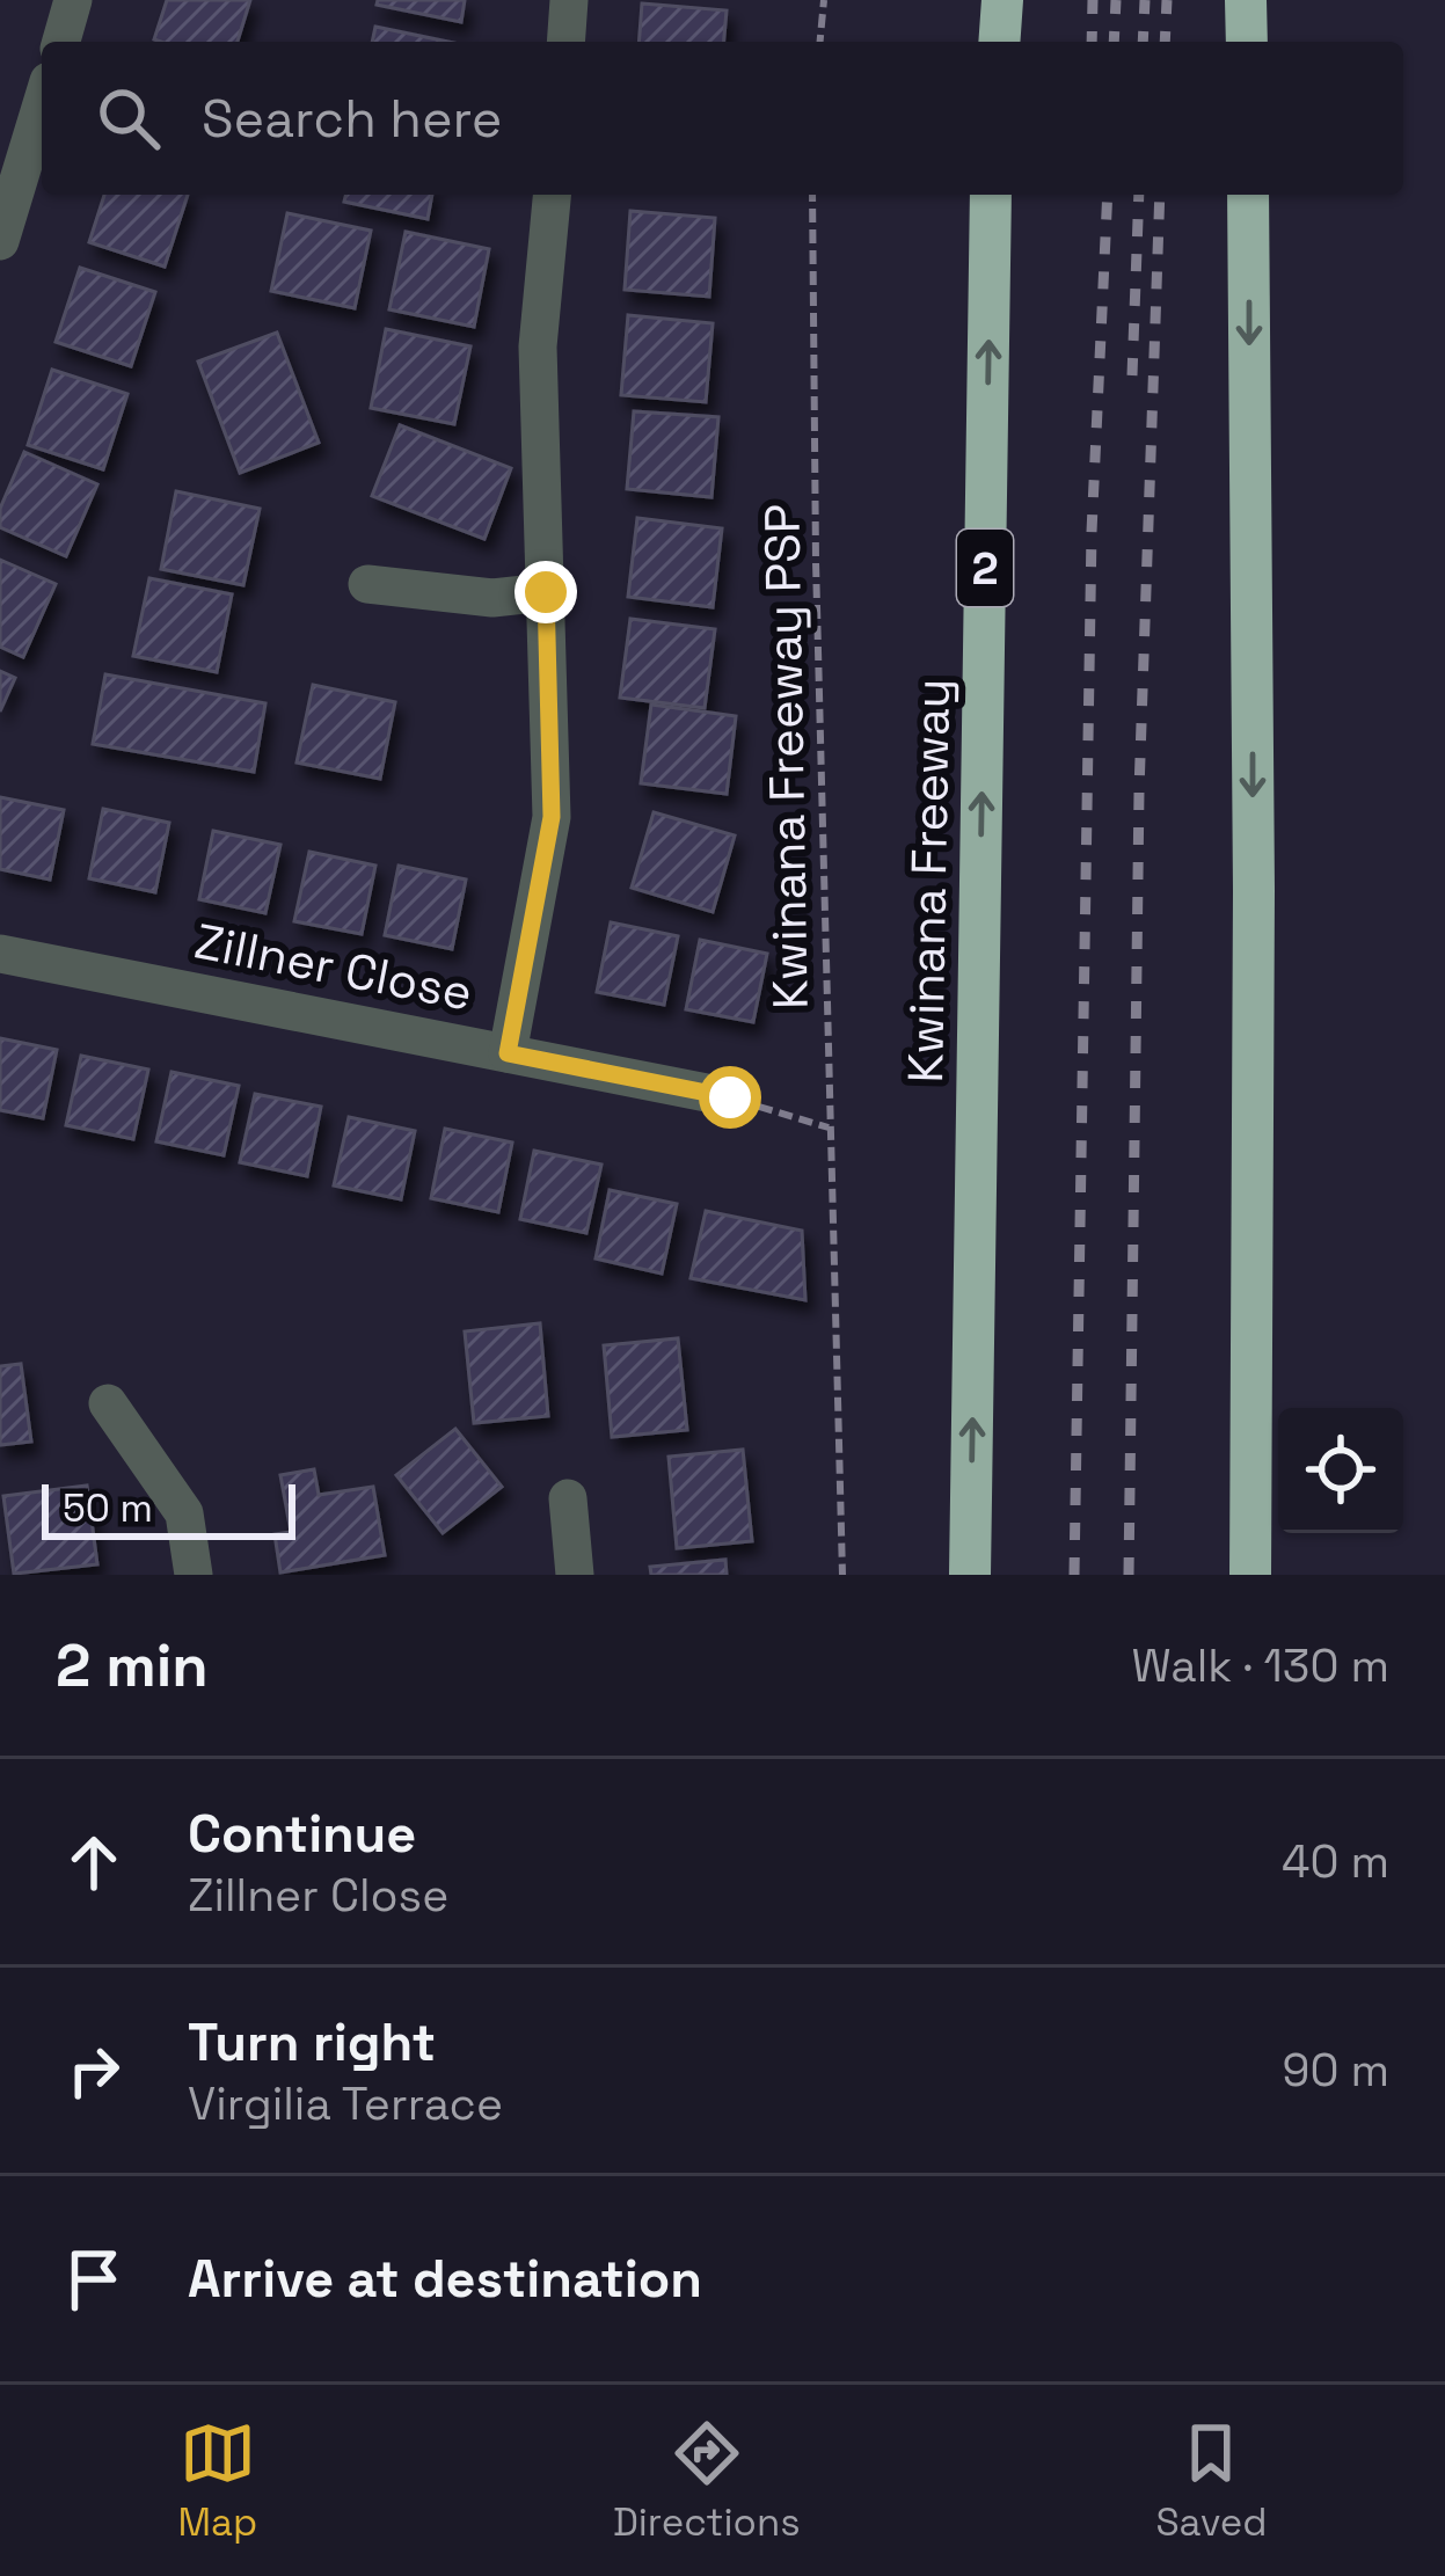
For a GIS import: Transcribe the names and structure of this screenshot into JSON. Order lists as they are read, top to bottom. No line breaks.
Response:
{"streets":{"highway":["2","Kwinana Freeway"],"street":["Zillner Close"],"path":["Kwinana Freeway PSP"]},"scale_bar":"50 m","page":{"search":"Search here","scale":"50 m","heading":["2 min","Walk · 130 m"],"list":[["Continue","Zillner Close","40 m"],["Turn right","Virgilia Terrace","90 m"],"Arrive at destination"],"nav":["Map","Directions","Saved"]}}
